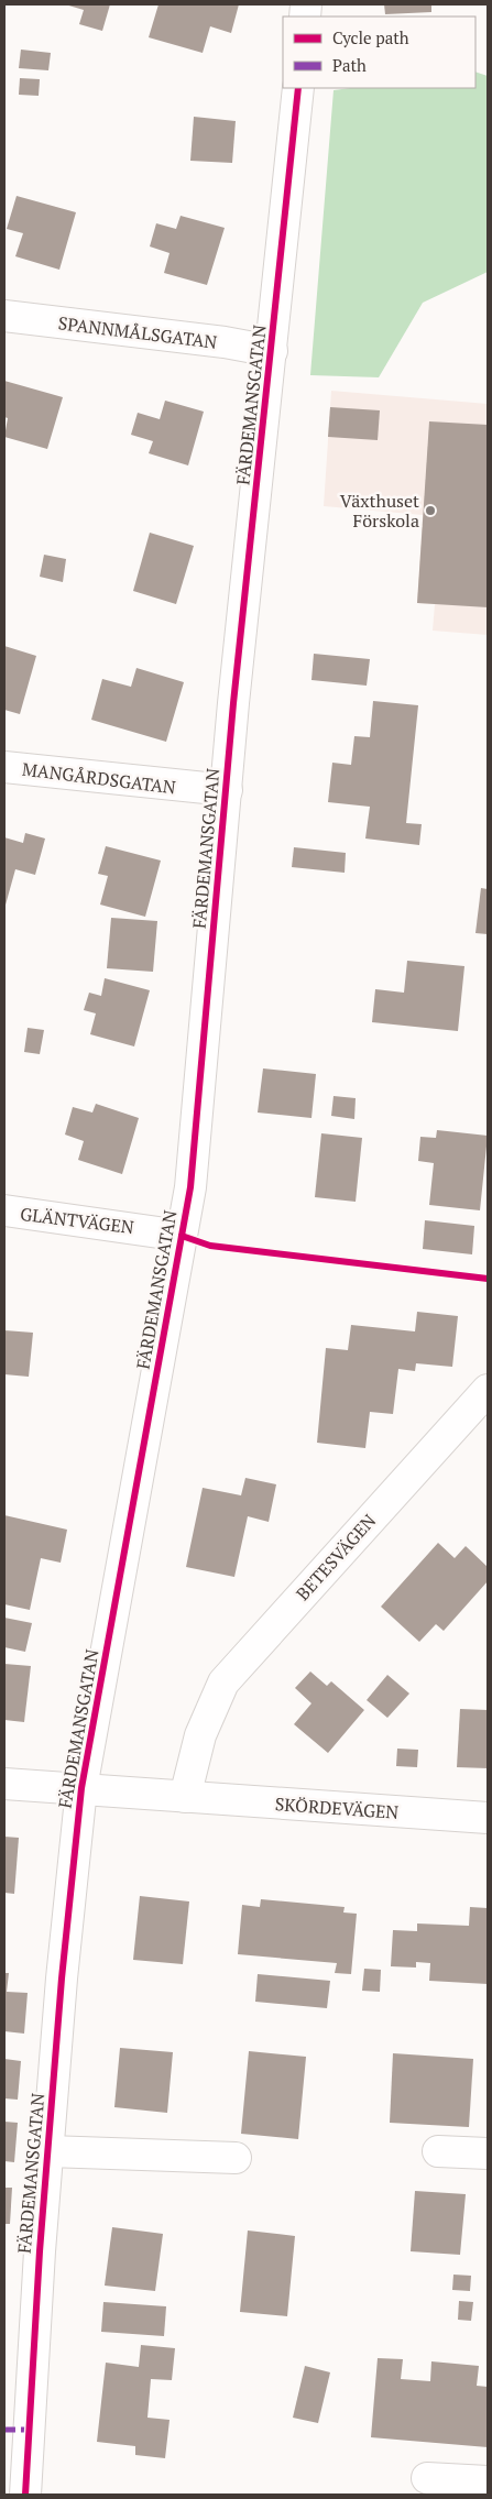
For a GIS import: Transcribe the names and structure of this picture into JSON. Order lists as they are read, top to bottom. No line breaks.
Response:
{"streets":{"street":["SPANNMÅLSGATAN","FÄRDEMANSGATAN","MANGÅRDSGATAN","GLÄNTVÄGEN","BETESVÄGEN","SKÖRDEVÄGEN"]},"crossings":[["SPANNMÅLSGATAN","FÄRDEMANSGATAN"],["FÄRDEMANSGATAN","MANGÅRDSGATAN"],["FÄRDEMANSGATAN","GLÄNTVÄGEN"],["FÄRDEMANSGATAN","SKÖRDEVÄGEN"],["BETESVÄGEN","SKÖRDEVÄGEN"]],"places":["Växthuset Förskola"],"legend":["Cycle path","Path"]}
